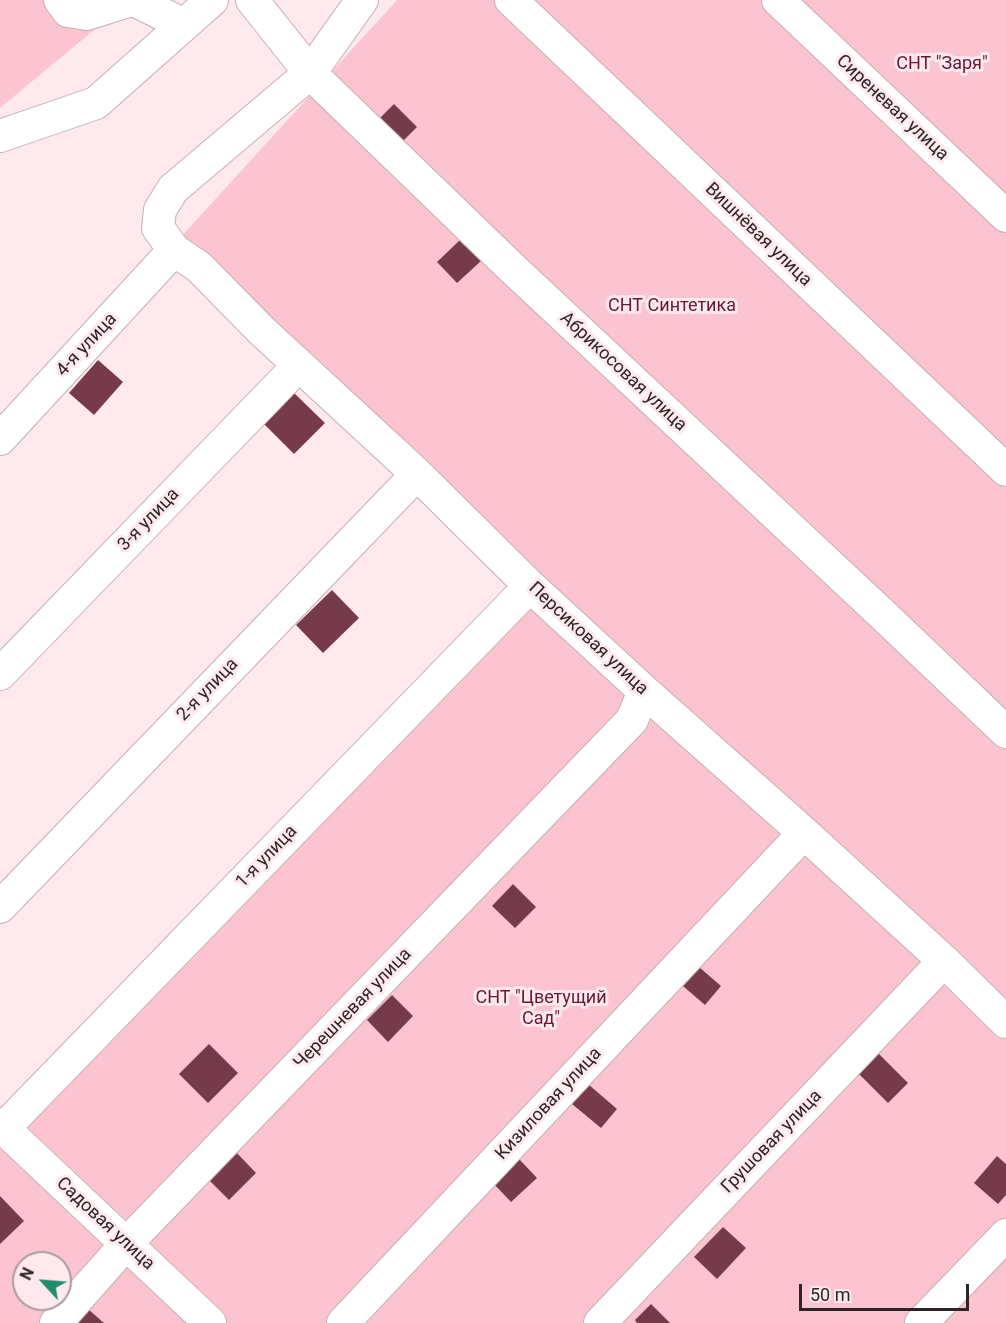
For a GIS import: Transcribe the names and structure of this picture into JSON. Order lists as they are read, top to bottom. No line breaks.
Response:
{"streets":{"street":["Сиреневая улица","Вишнёвая улица","4-я улица","Абрикосовая улица","3-я улица","Персиковая улица","2-я улица","1-я улица","Черешневая улица","Кизиловая улица","Грушовая улица","Садовая улица"]},"crossings":[["4-я улица","Персиковая улица"],["3-я улица","Персиковая улица"],["Персиковая улица","2-я улица"],["Персиковая улица","1-я улица"],["Персиковая улица","Черешневая улица"],["Персиковая улица","Кизиловая улица"],["Персиковая улица","Грушовая улица"],["1-я улица","Садовая улица"],["Черешневая улица","Садовая улица"]],"parks":["СНТ \"Заря\"","СНТ Синтетика","СНТ \"Цветущий Сад\""],"scale_bar":"50 m","north":"top left"}
